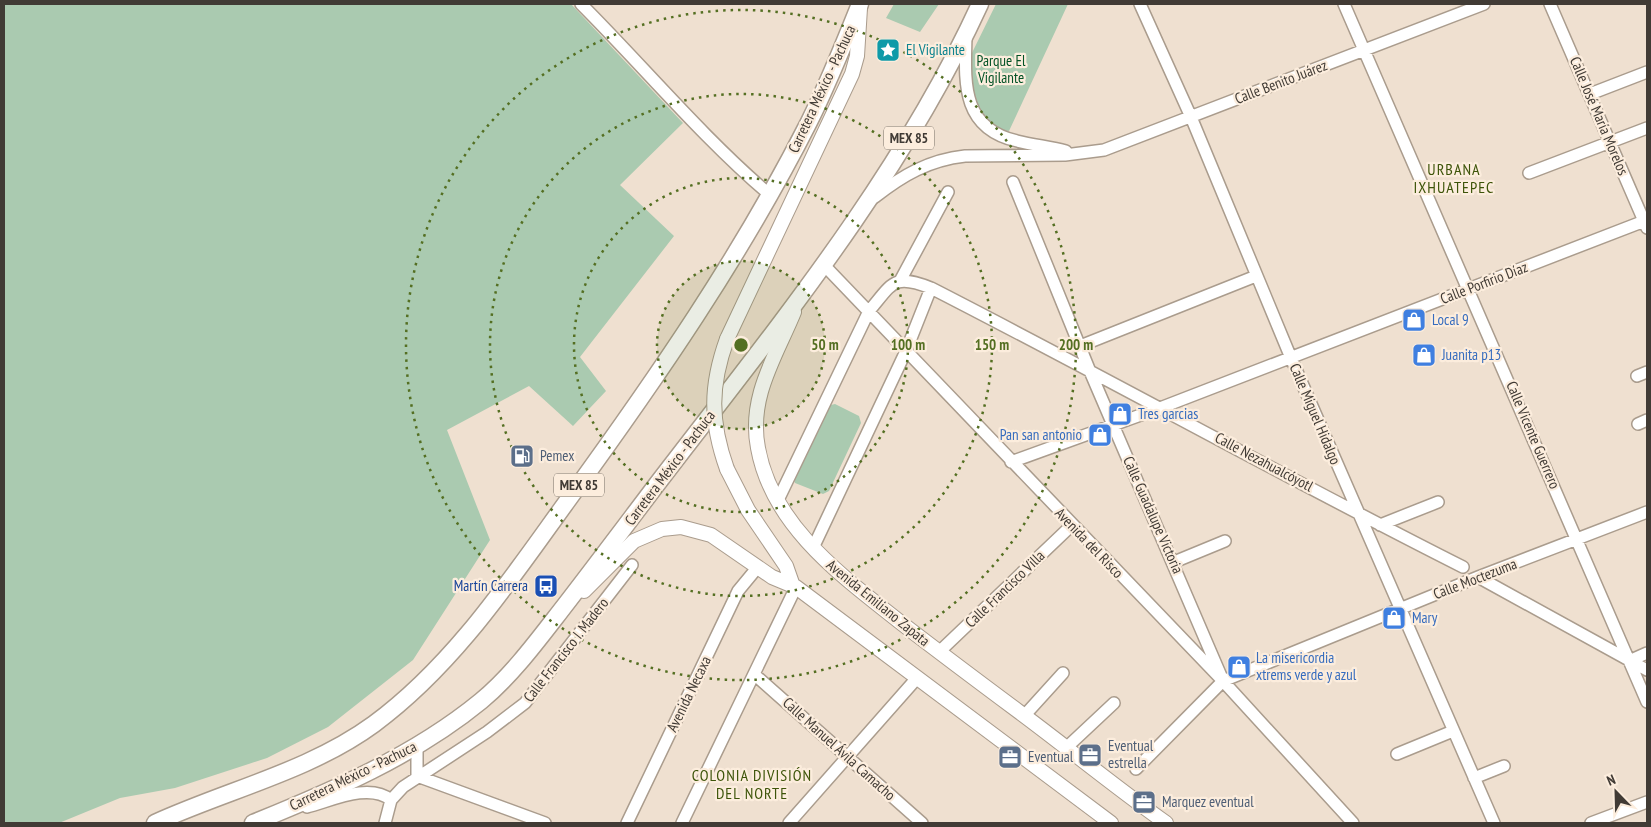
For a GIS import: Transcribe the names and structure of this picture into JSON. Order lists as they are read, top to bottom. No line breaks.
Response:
{"streets":{"highway":["Carretera México - Pachuca","MEX 85"],"main road":["Avenida Emiliano Zapata"],"street":["Calle Benito Juárez","Calle José María Morelos","Calle Porfirio Díaz","Calle Miguel Hidalgo","Calle Vicente Guerrero","Calle Nezahualcóyotl","Calle Guadalupe Victoria","Avenida del Risco","Calle Moctezuma","Calle Francisco Villa","Calle Francisco I. Madero","Avenida Necaxa","Calle Manuel Ávila Camacho"]},"crossings":[["Calle Benito Juárez","Carretera México - Pachuca"],["Calle Benito Juárez","Calle Miguel Hidalgo"],["Calle Benito Juárez","Calle Vicente Guerrero"],["Carretera México - Pachuca","Avenida del Risco"],["Carretera México - Pachuca","Avenida Emiliano Zapata"],["Calle José María Morelos","Calle Porfirio Díaz"],["Calle Porfirio Díaz","Calle Miguel Hidalgo"],["Calle Porfirio Díaz","Calle Vicente Guerrero"],["Calle Porfirio Díaz","Calle Nezahualcóyotl"],["Calle Porfirio Díaz","Calle Guadalupe Victoria"],["Calle Porfirio Díaz","Avenida del Risco"],["Calle Miguel Hidalgo","Calle Nezahualcóyotl"],["Calle Miguel Hidalgo","Calle Moctezuma"],["Calle Vicente Guerrero","Calle Moctezuma"],["Calle Nezahualcóyotl","Calle Guadalupe Victoria"],["Calle Guadalupe Victoria","Avenida del Risco"],["Calle Guadalupe Victoria","Calle Moctezuma"],["Avenida del Risco","Calle Moctezuma"],["Avenida del Risco","Calle Francisco Villa"],["Calle Francisco Villa","Avenida Emiliano Zapata"]],"districts":["URBANA IXHUATEPEC","COLONIA DIVISIÓN DEL NORTE"],"parks":["Parque El Vigilante"],"places":{"place":["El Vigilante"],"shop":["Local 9","Juanita p13","Tres garcias","Pan san antonio","Mary","La misericordia xtrems verde y azul"],"fuel station":["Pemex"],"bus stop":["Martín Carrera"],"office":["Eventual estrella","Eventual","Marquez eventual"]},"north":"top left","rings":["50 m","100 m","150 m","200 m"]}
